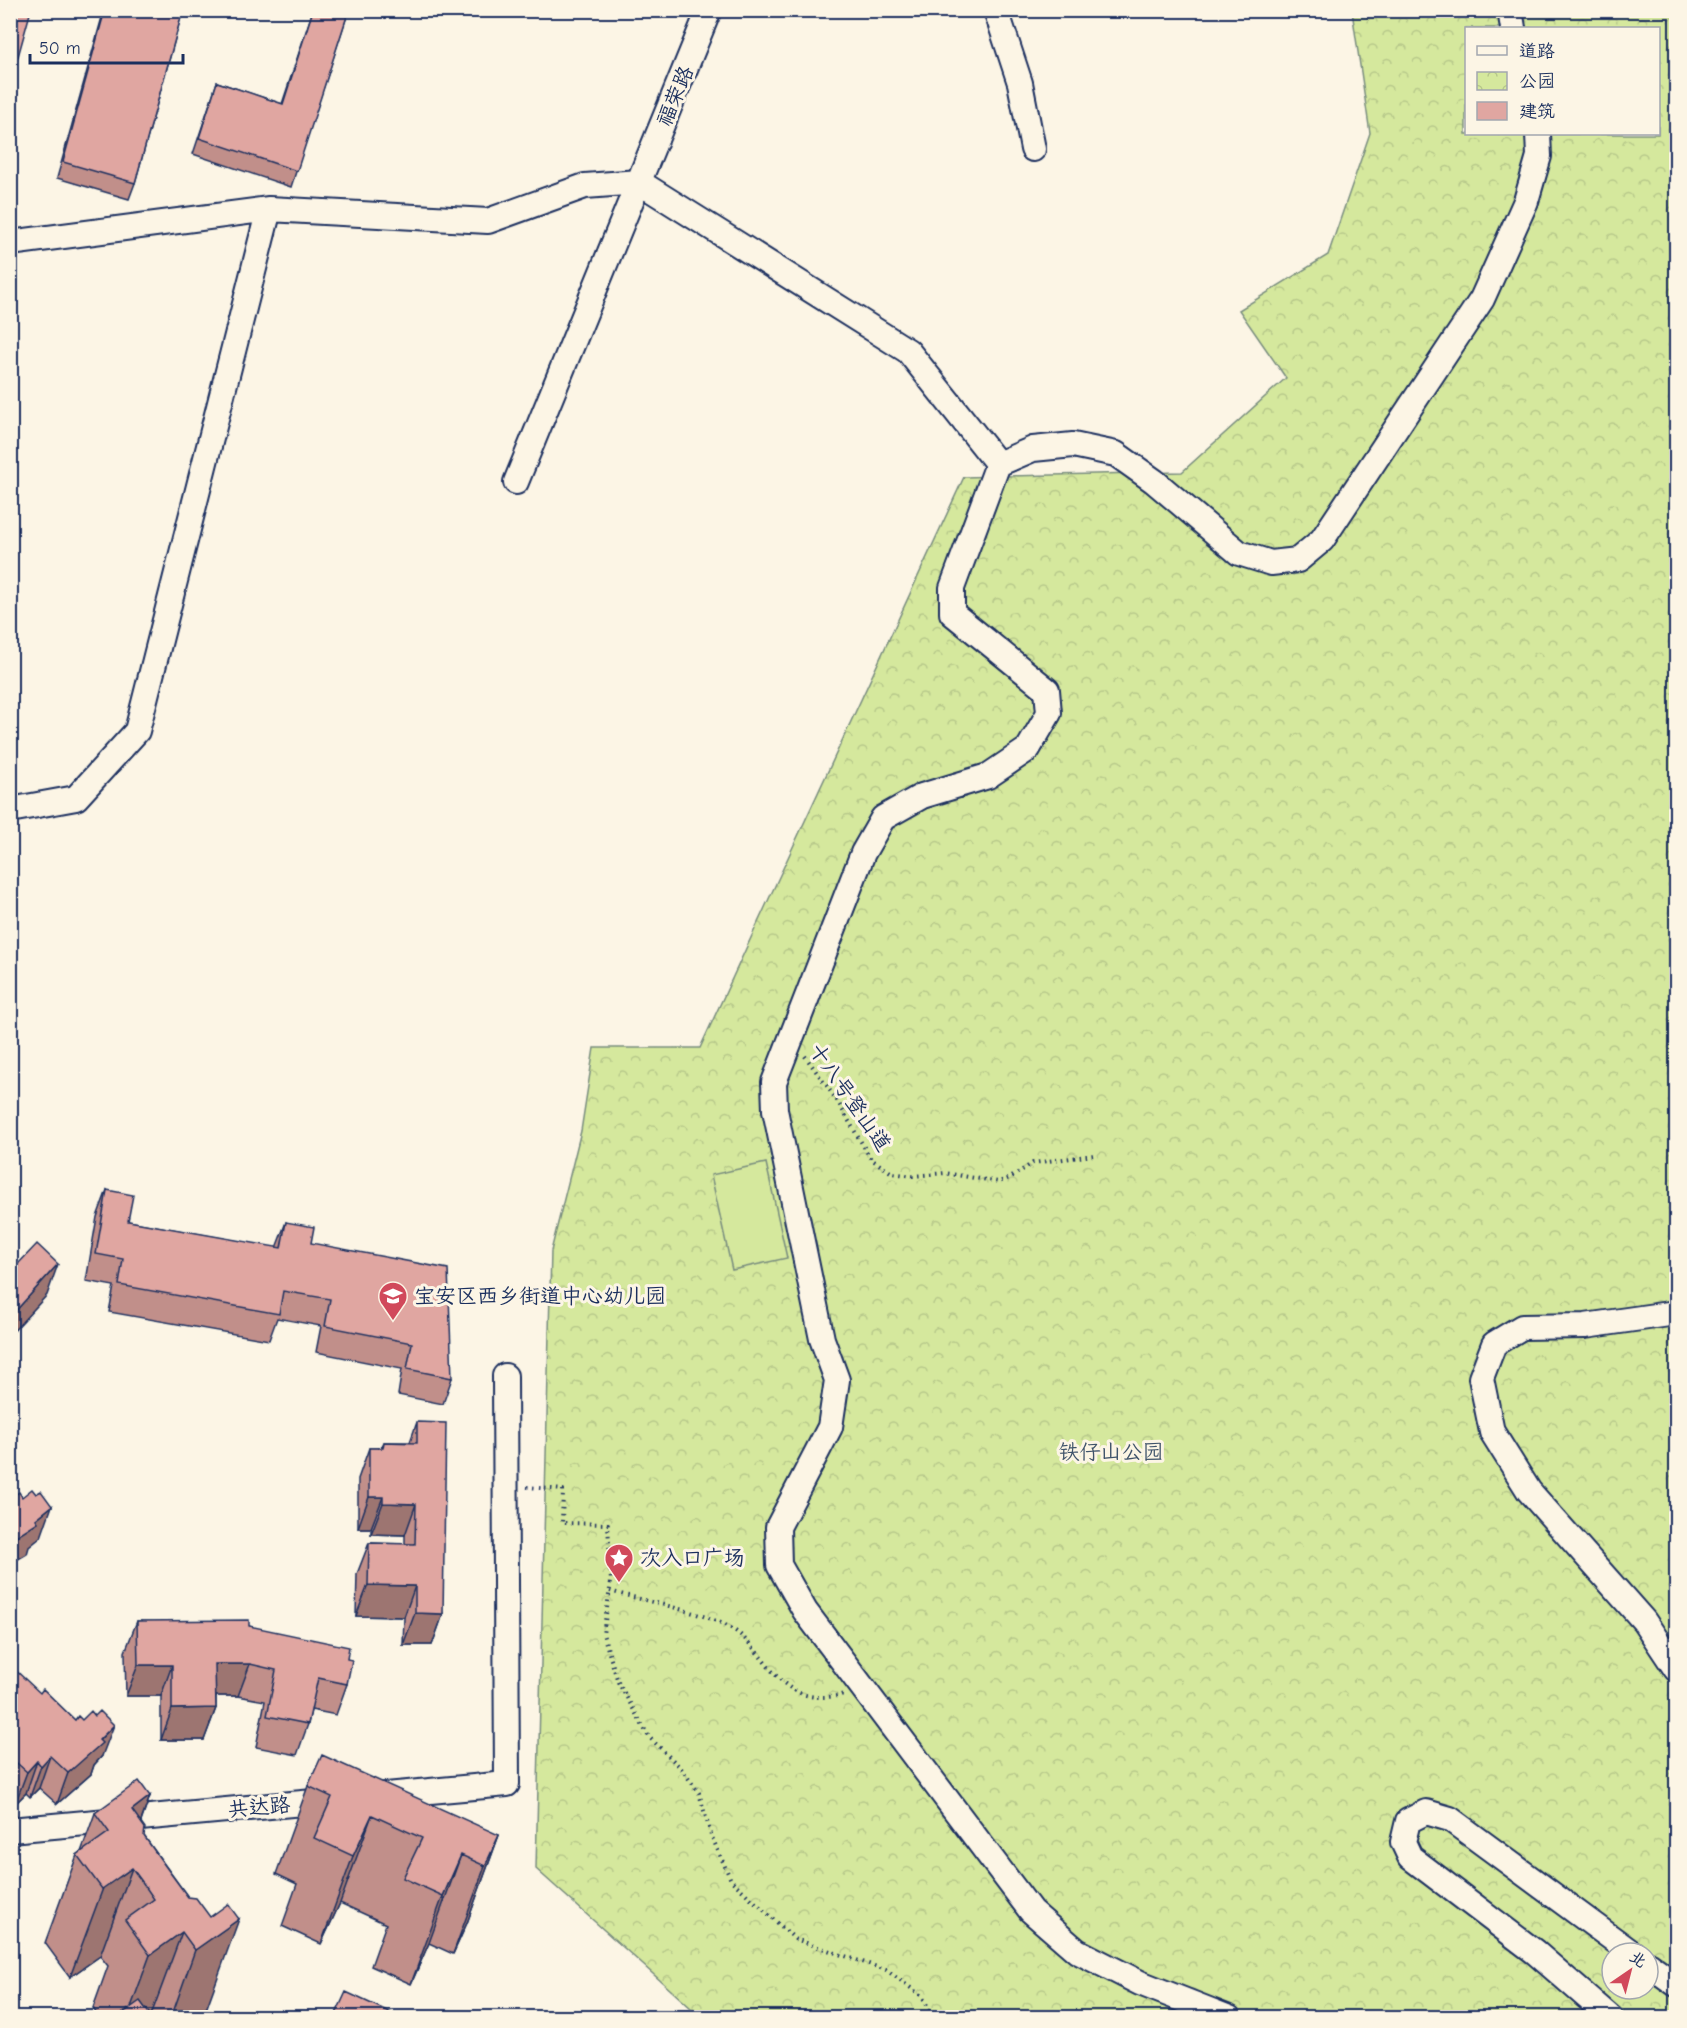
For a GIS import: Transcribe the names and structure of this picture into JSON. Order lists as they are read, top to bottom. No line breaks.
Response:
{"streets":{"street":["福荣路","共达路"],"path":["十八号登山道"]},"parks":["铁仔山公园"],"places":{"school or university":["宝安区西乡街道中心幼儿园"],"place":["次入口广场"]},"legend":["道路","公园","建筑"],"scale_bar":"50 m","north":"top right"}
